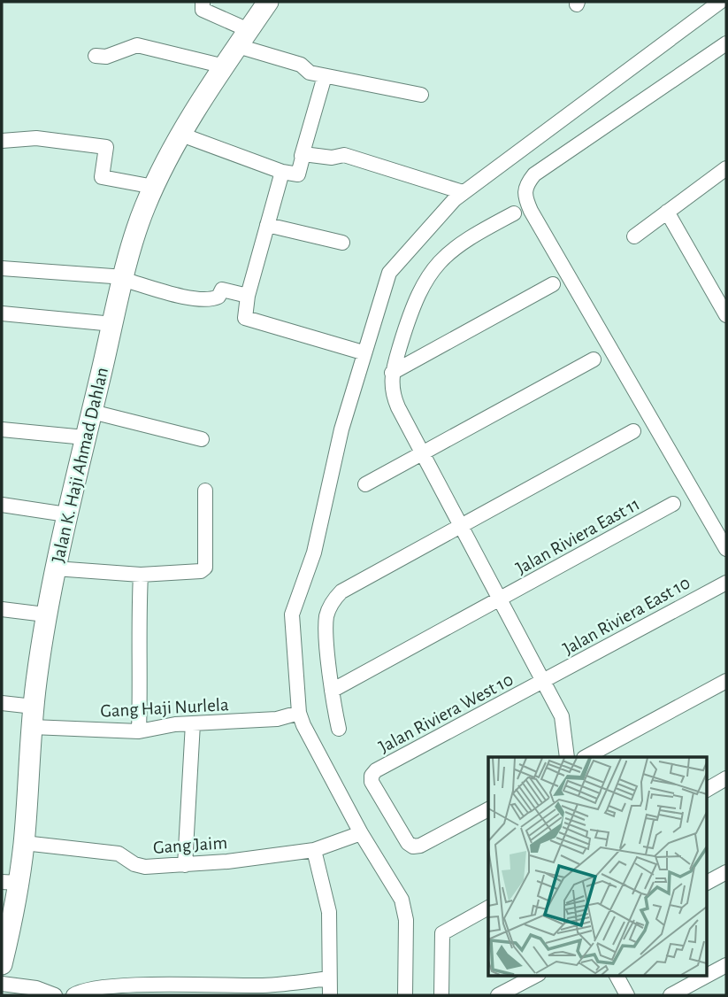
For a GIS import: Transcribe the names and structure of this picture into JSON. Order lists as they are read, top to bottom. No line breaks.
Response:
{"streets":{"main road":["Jalan K. Haji Ahmad Dahlan"],"street":["Jalan Riviera East 11","Jalan Riviera East 10","Gang Haji Nurlela","Jalan Riviera West 10","Gang Jaim"]},"crossings":[["Jalan K. Haji Ahmad Dahlan","Gang Haji Nurlela"],["Jalan K. Haji Ahmad Dahlan","Gang Jaim"],["Jalan Riviera East 10","Jalan Riviera West 10"]]}
